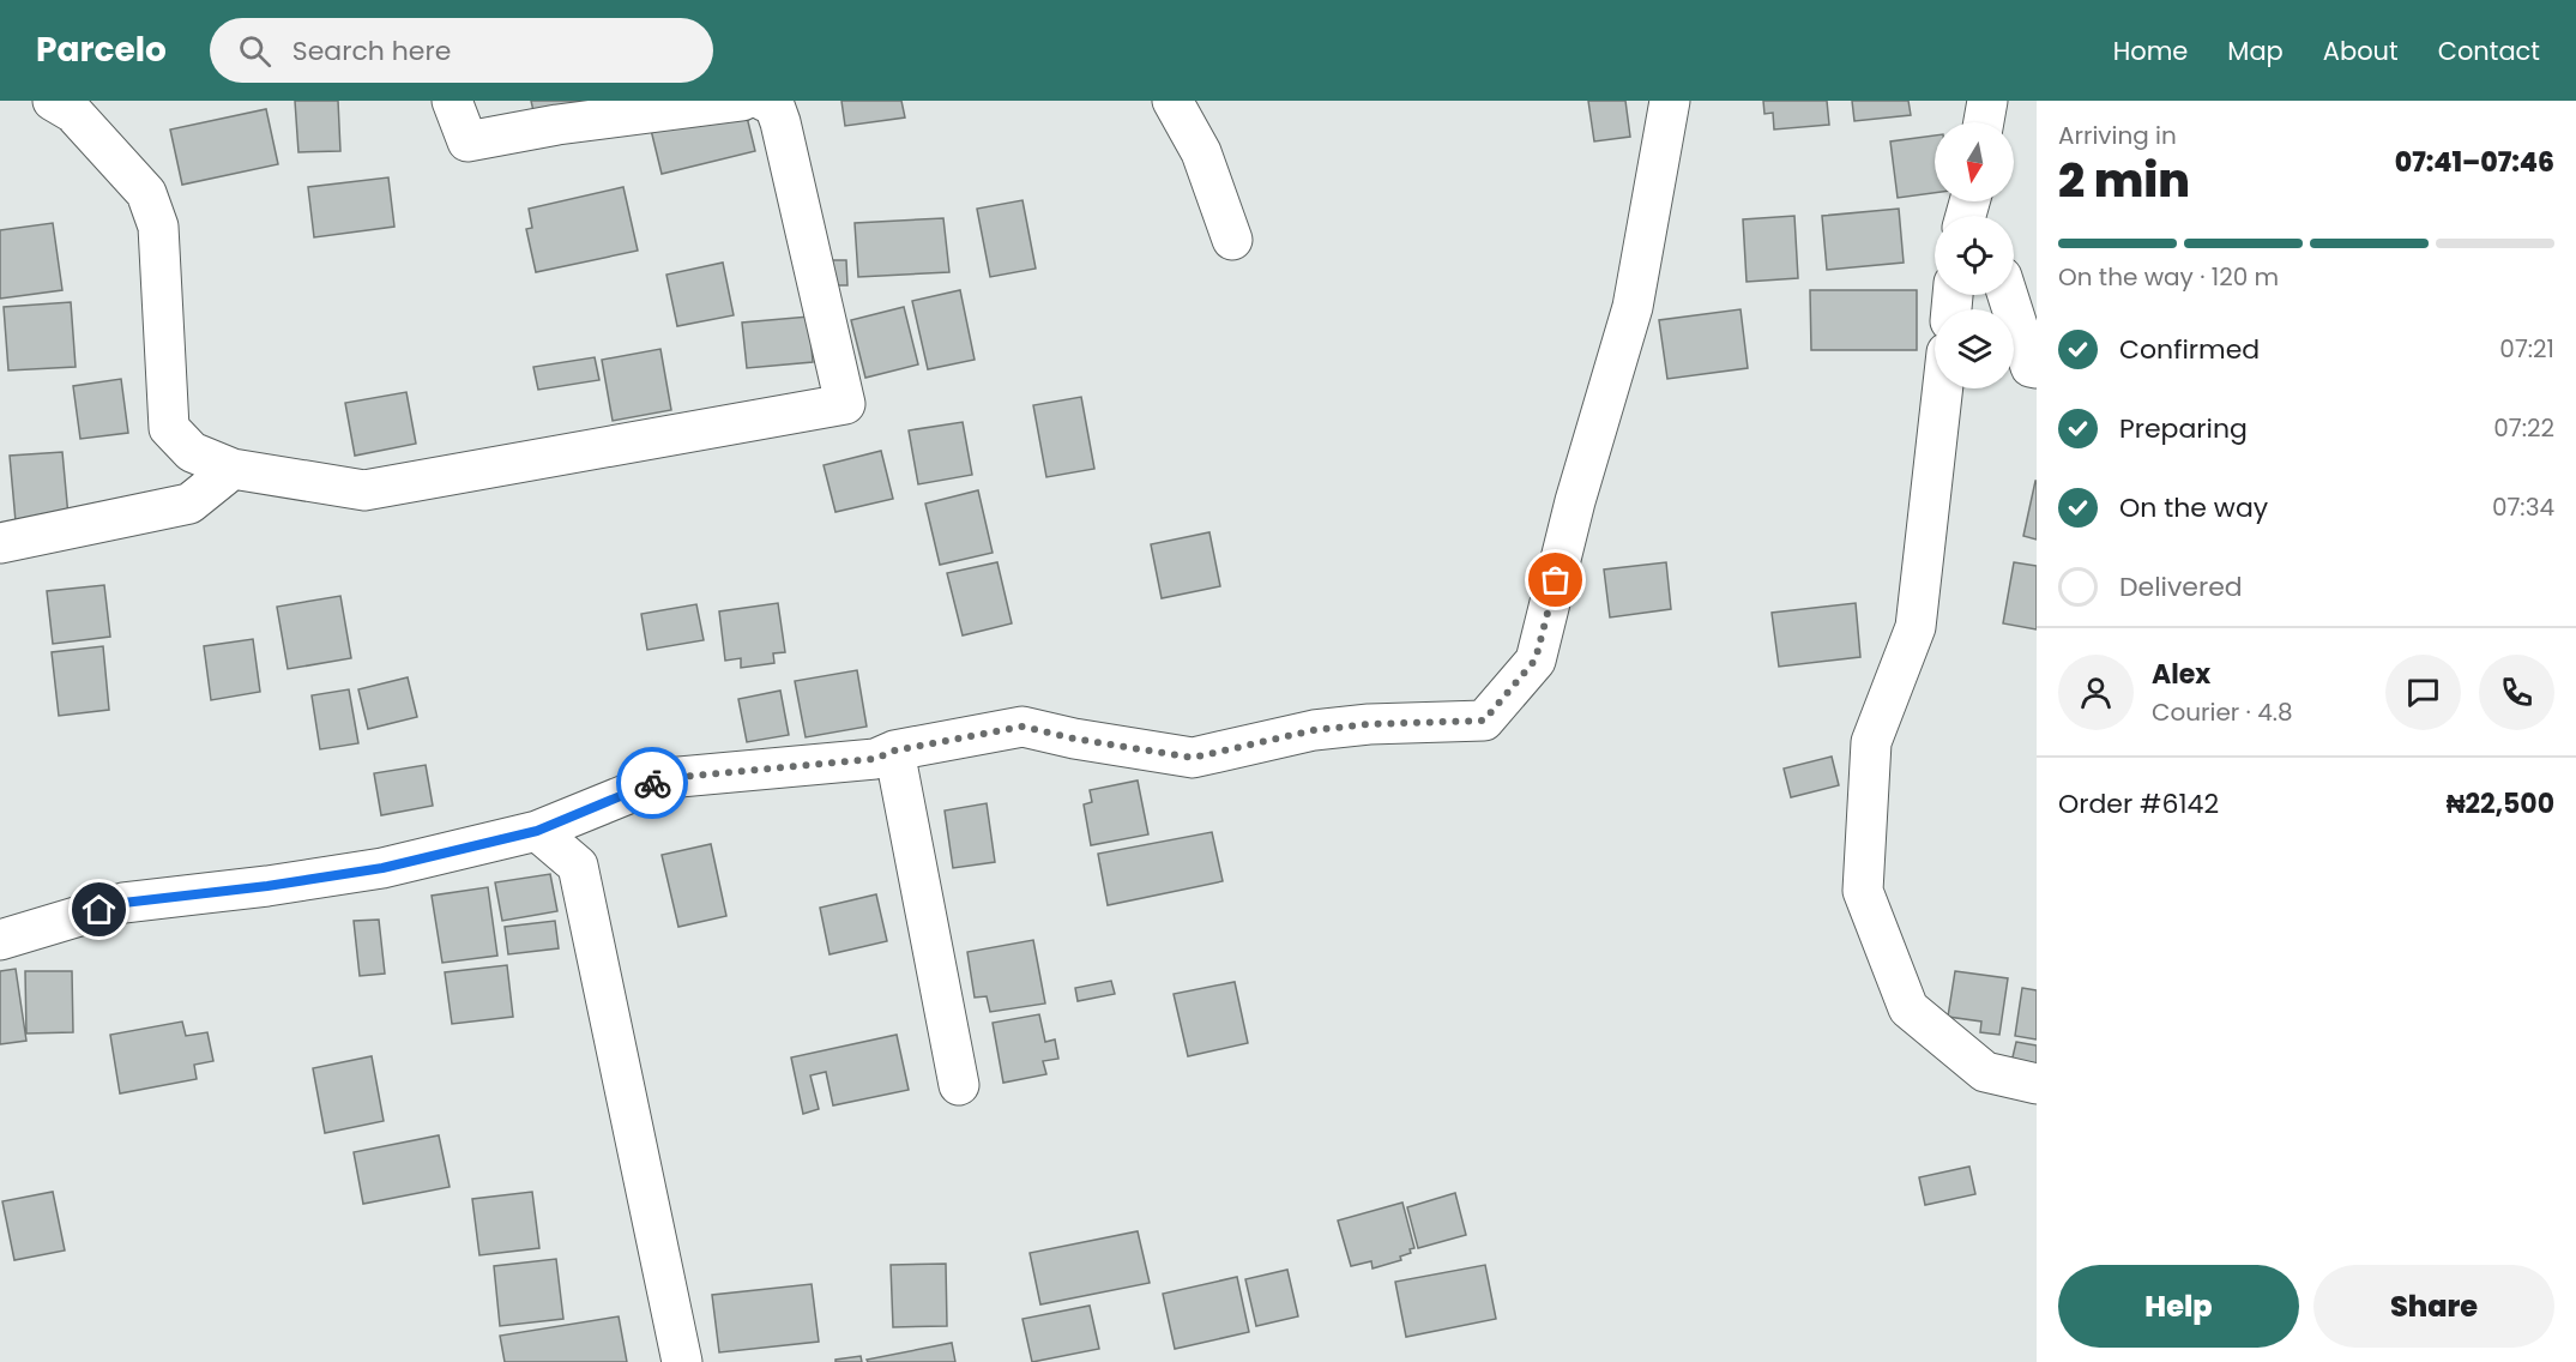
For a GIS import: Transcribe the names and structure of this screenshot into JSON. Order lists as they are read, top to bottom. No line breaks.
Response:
{"north":"bottom","page":{"header":"Parcelo","search":"Search here","nav":["Home","Map","About","Contact"],"heading":["2 min","Arriving in","07:41–07:46"],"panel":["Alex","Courier · 4.8","Order #6142","₦22,500"],"bar":"On the way · 120 m","list":[["Confirmed","07:21"],["Preparing","07:22"],["On the way","07:34"],"Delivered"],"buttons":["Help","Share"]}}
